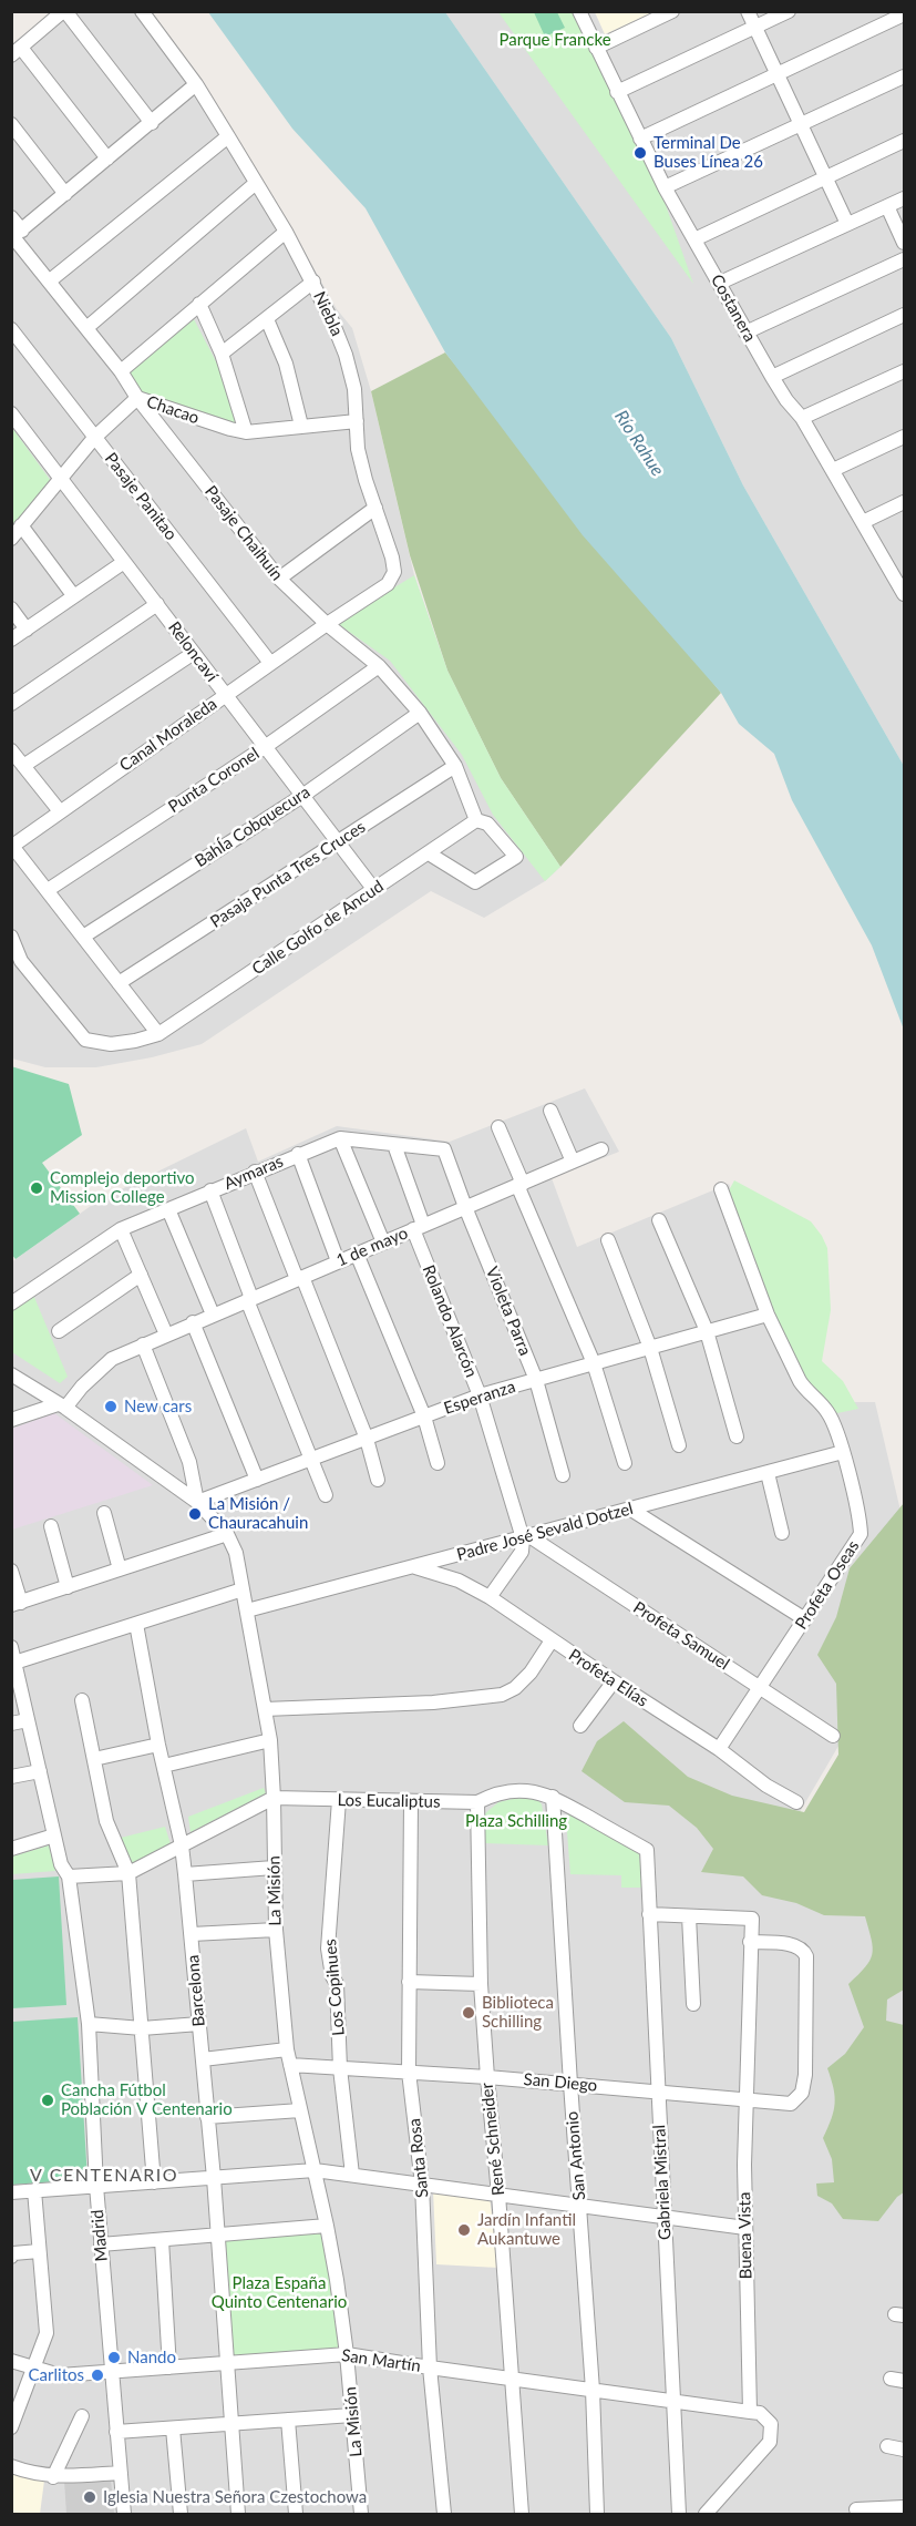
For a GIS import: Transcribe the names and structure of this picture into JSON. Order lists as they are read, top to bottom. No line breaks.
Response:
{"streets":{"street":["Costanera","Niebla","Chacao","Pasaje Panitao","Pasaje Chaihuín","Reloncaví","Canal Moraleda","Punta Coronel","BahÍa Cobquecura","Pasaja Punta Tres Cruces","Calle Golfo de Ancud","Aymaras","1 de mayo","Violeta Parra","Rolando Alarcón","Esperanza","Padre José Sevald Dotzel","Profeta Oseas","Profeta Samuel","Profeta Elías","Los Eucaliptus","La Misión","Los Copihues","Barcelona","San Diego","René Schneider","San Antonio","Santa Rosa","Gabriela Mistral","Madrid","Buena Vista","San Martín"]},"crossings":[["Niebla","Chacao"],["Niebla","Pasaje Chaihuín"],["Niebla","Canal Moraleda"],["Chacao","Pasaje Panitao"],["Chacao","Pasaje Chaihuín"],["Chacao","Reloncaví"],["Pasaje Panitao","Canal Moraleda"],["Pasaje Chaihuín","Canal Moraleda"],["Pasaje Chaihuín","Punta Coronel"],["Pasaje Chaihuín","BahÍa Cobquecura"],["Pasaje Chaihuín","Pasaja Punta Tres Cruces"],["Pasaje Chaihuín","Calle Golfo de Ancud"],["Reloncaví","Canal Moraleda"],["Reloncaví","Punta Coronel"],["Reloncaví","BahÍa Cobquecura"],["Reloncaví","Pasaja Punta Tres Cruces"],["Reloncaví","Calle Golfo de Ancud"],["Aymaras","Violeta Parra"],["Aymaras","Rolando Alarcón"],["1 de mayo","Violeta Parra"],["1 de mayo","Rolando Alarcón"],["1 de mayo","La Misión"],["Violeta Parra","Esperanza"],["Rolando Alarcón","Esperanza"],["Rolando Alarcón","Padre José Sevald Dotzel"],["Rolando Alarcón","Profeta Samuel"],["Esperanza","Profeta Oseas"],["Esperanza","La Misión"],["Padre José Sevald Dotzel","Profeta Oseas"],["Padre José Sevald Dotzel","Profeta Samuel"],["Padre José Sevald Dotzel","Profeta Elías"],["Padre José Sevald Dotzel","La Misión"],["Profeta Oseas","Profeta Samuel"],["Profeta Oseas","Profeta Elías"],["Los Eucaliptus","La Misión"],["Los Eucaliptus","Los Copihues"],["Los Eucaliptus","René Schneider"],["Los Eucaliptus","San Antonio"],["Los Eucaliptus","Santa Rosa"],["Los Eucaliptus","Gabriela Mistral"],["La Misión","San Diego"],["La Misión","San Martín"],["Los Copihues","San Diego"],["Barcelona","San Martín"],["San Diego","René Schneider"],["San Diego","San Antonio"],["San Diego","Santa Rosa"],["San Diego","Gabriela Mistral"],["San Diego","Buena Vista"],["René Schneider","San Martín"],["San Antonio","San Martín"],["Santa Rosa","San Martín"],["Gabriela Mistral","San Martín"],["Madrid","San Martín"],["Buena Vista","San Martín"]],"districts":["V CENTENARIO"],"water":["Río Rahue"],"parks":["Parque Francke","Plaza Schilling","Plaza España Quinto Centenario"],"places":["Terminal De Buses Línea 26","Complejo deportivo Mission College","New cars","La Misión / Chauracahuin","Biblioteca Schilling","Cancha Fútbol Población V Centenario","Jardín Infantil Aukantuwe","Nando","Carlitos","Iglesia Nuestra Señora Czestochowa"]}
